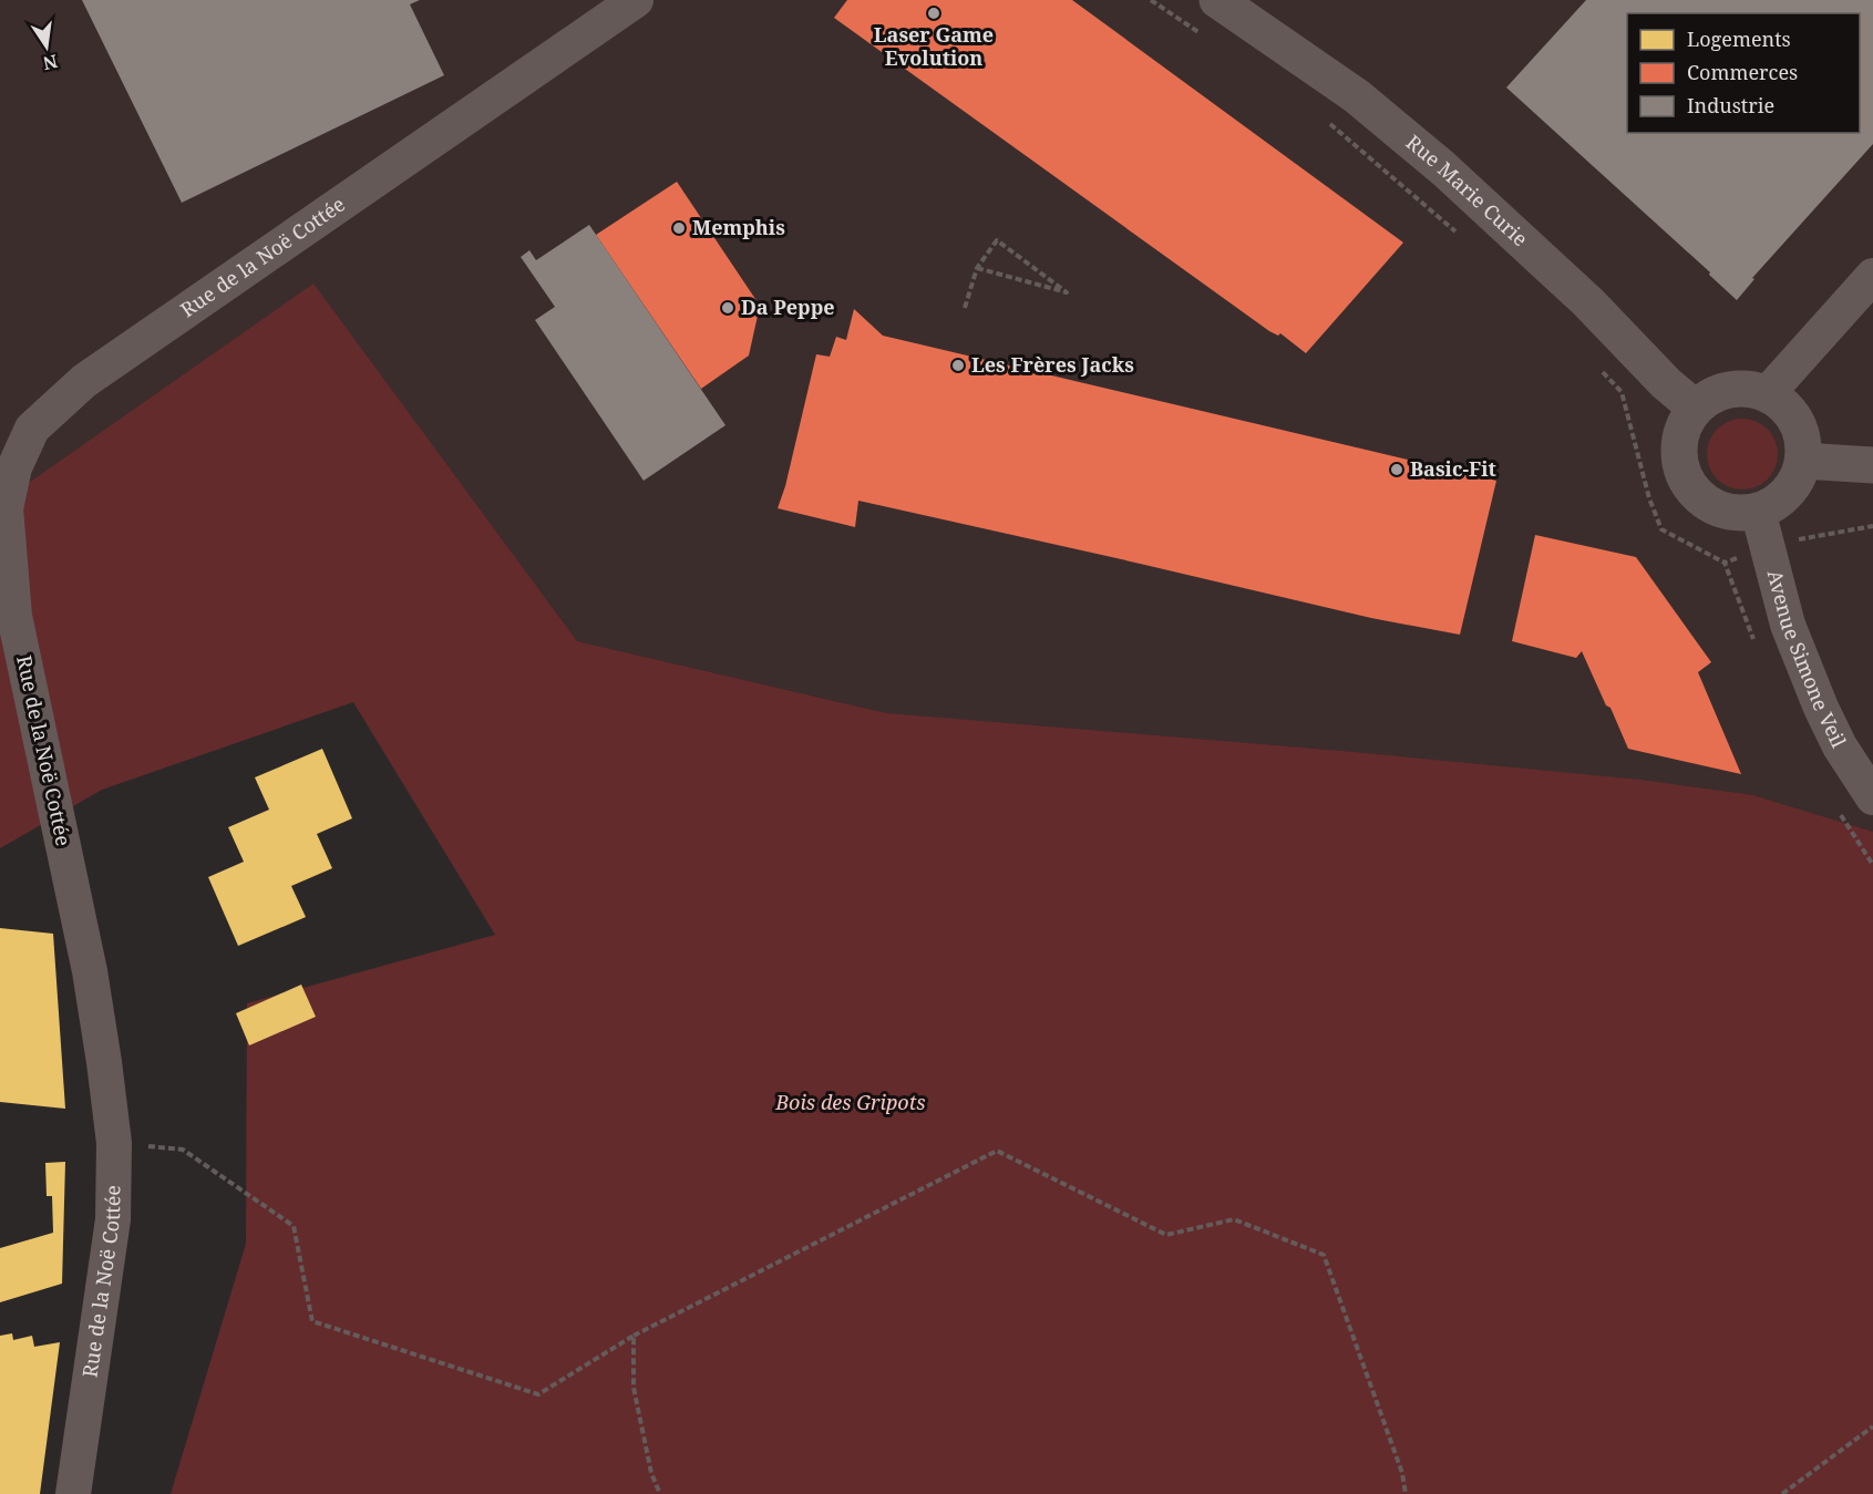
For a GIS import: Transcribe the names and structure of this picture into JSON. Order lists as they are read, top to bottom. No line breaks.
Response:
{"streets":{"street":["Rue Marie Curie","Rue de la Noë Cottée","Avenue Simone Veil"]},"crossings":[["Rue Marie Curie","Avenue Simone Veil"]],"parks":["Bois des Gripots"],"places":["Laser Game Evolution","Memphis","Da Peppe","Les Frères Jacks","Basic-Fit"],"legend":["Logements","Commerces","Industrie"],"north":"bottom"}
